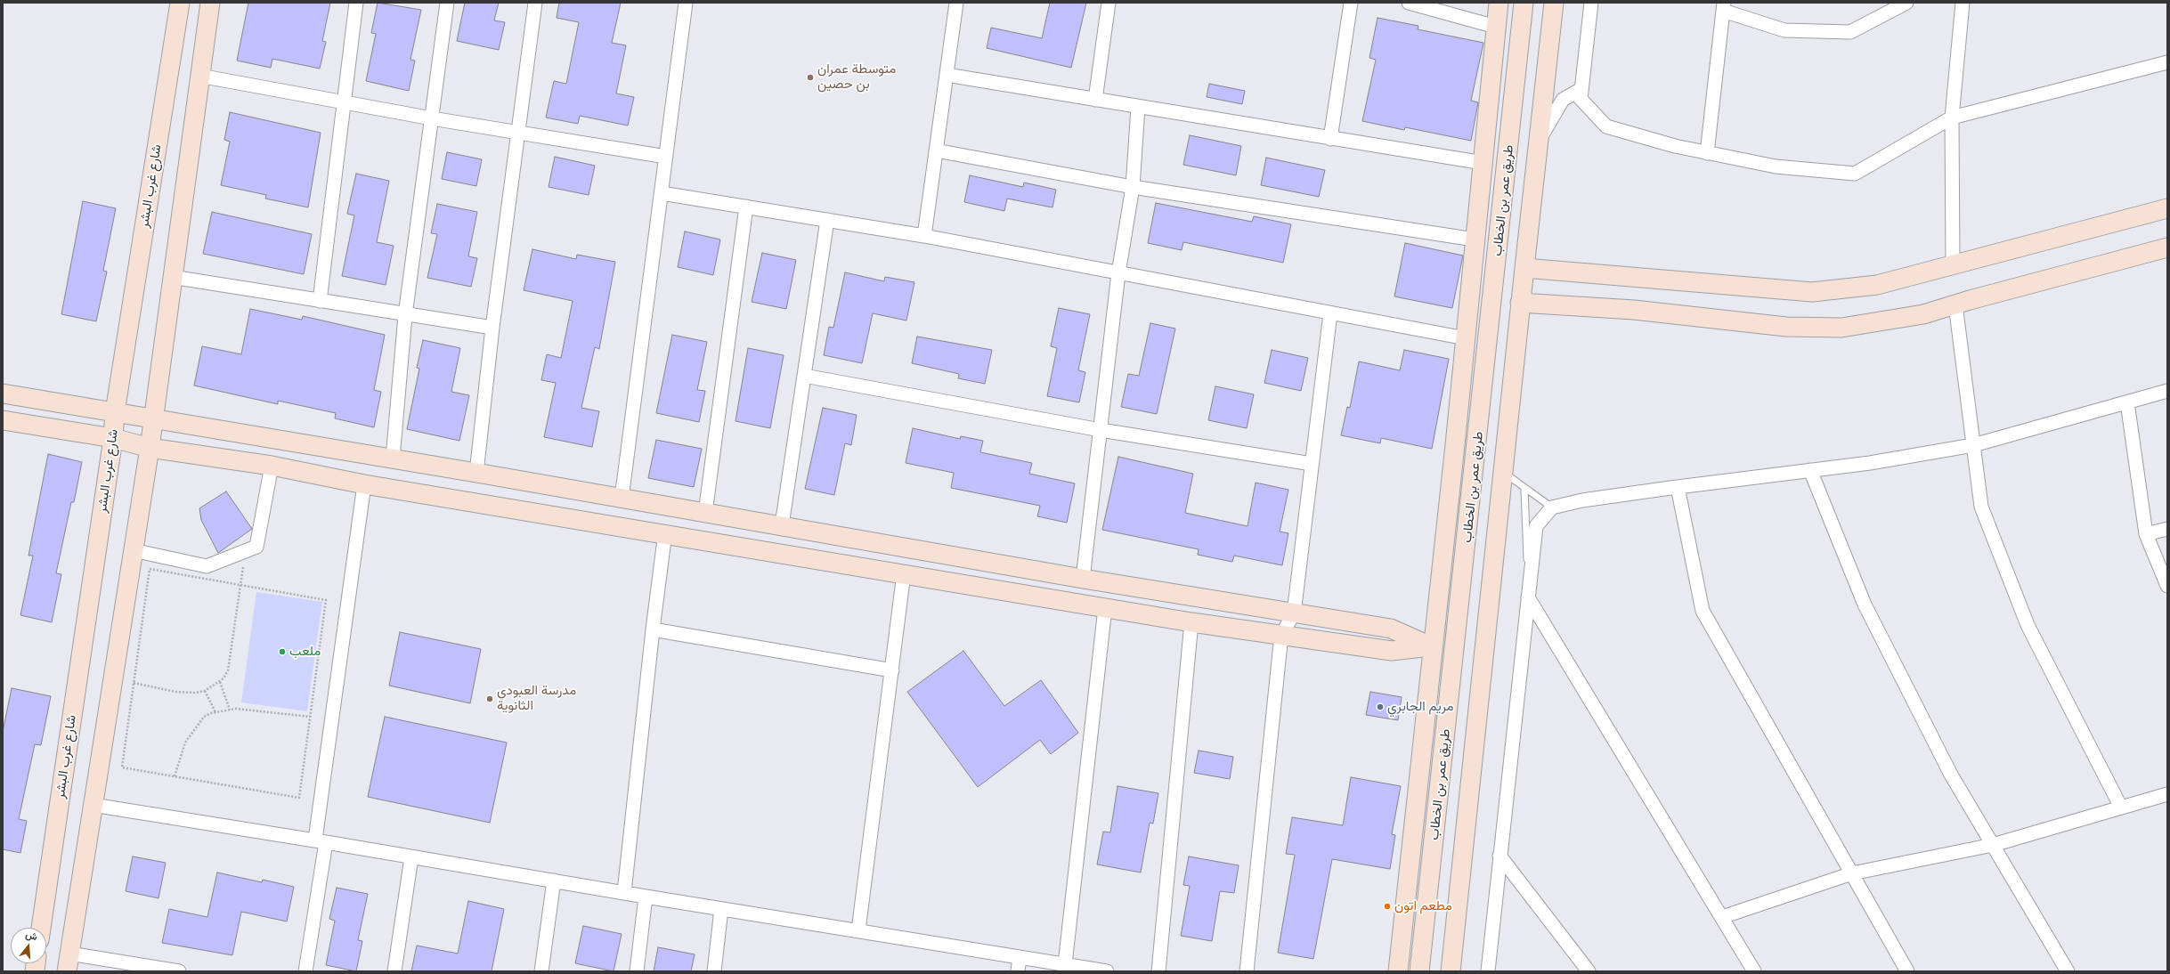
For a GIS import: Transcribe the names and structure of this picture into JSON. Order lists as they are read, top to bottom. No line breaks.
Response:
{"streets":{"street":["شارع غرب البشر","طريق عمر بن الخطاب"]},"places":["متوسطة عمران بن حصين","ملعب","مدرسة العبودي الثانوية","مريم الجابري","مطعم اتون"],"north":"top"}
